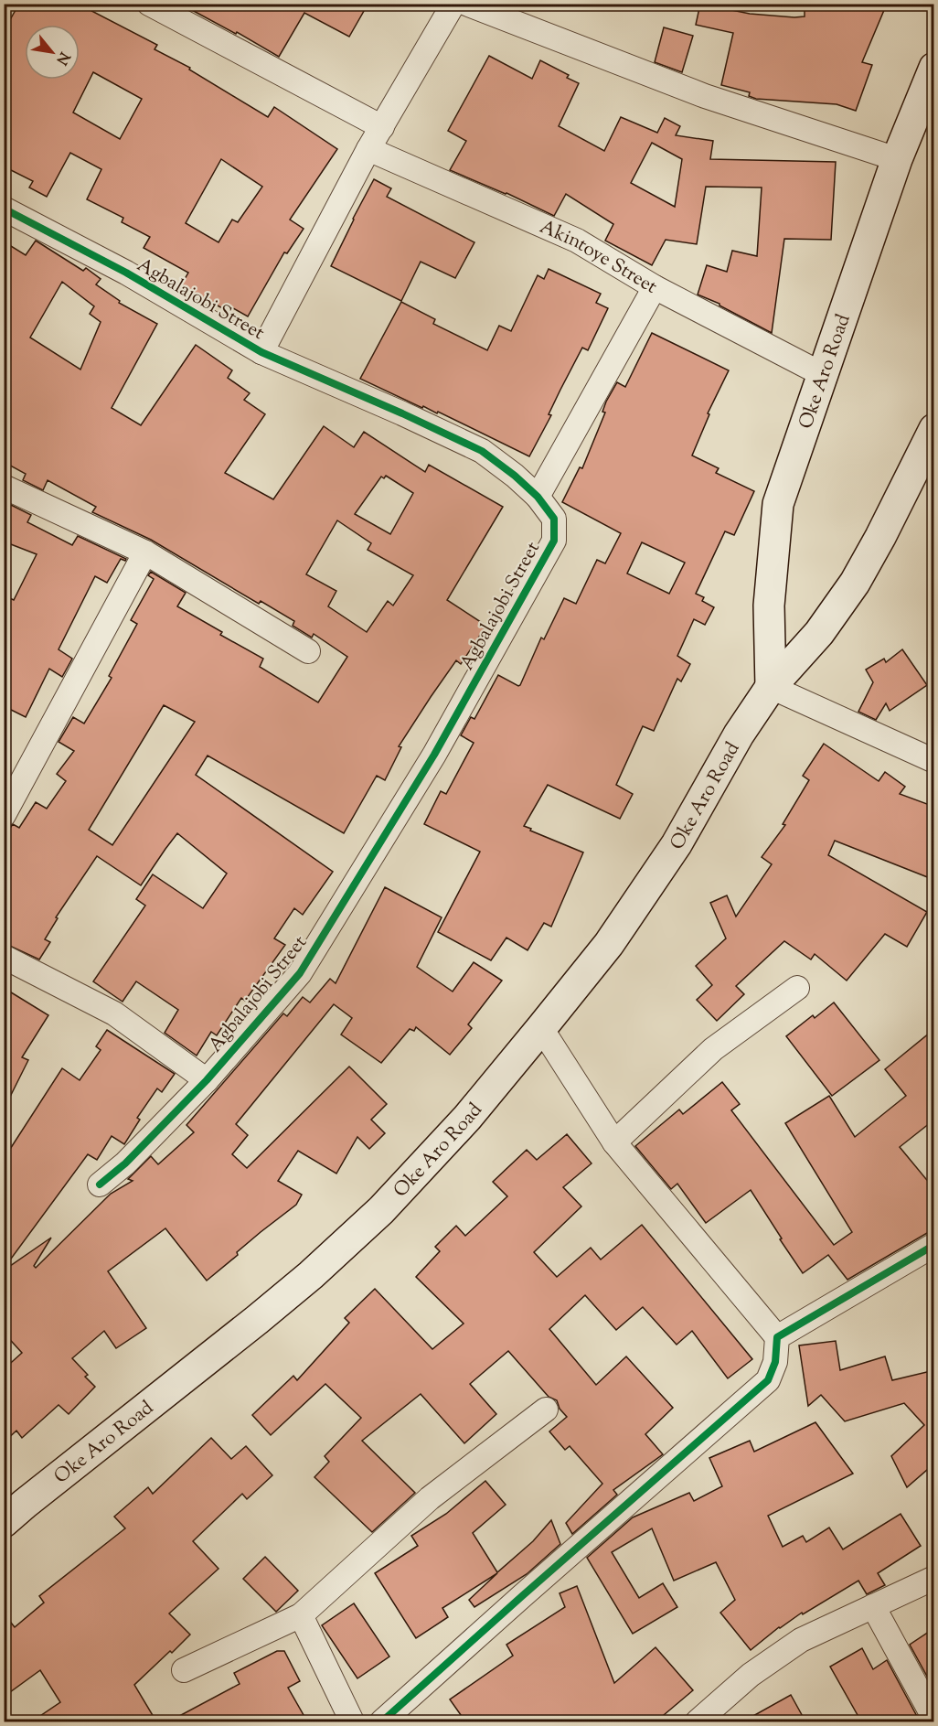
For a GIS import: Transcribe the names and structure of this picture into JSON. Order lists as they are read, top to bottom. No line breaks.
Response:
{"streets":{"main road":["Oke Aro Road"],"street":["Akintoye Street","Agbalajobi Street"]},"crossings":[["Akintoye Street","Oke Aro Road"]],"north":"bottom right"}
